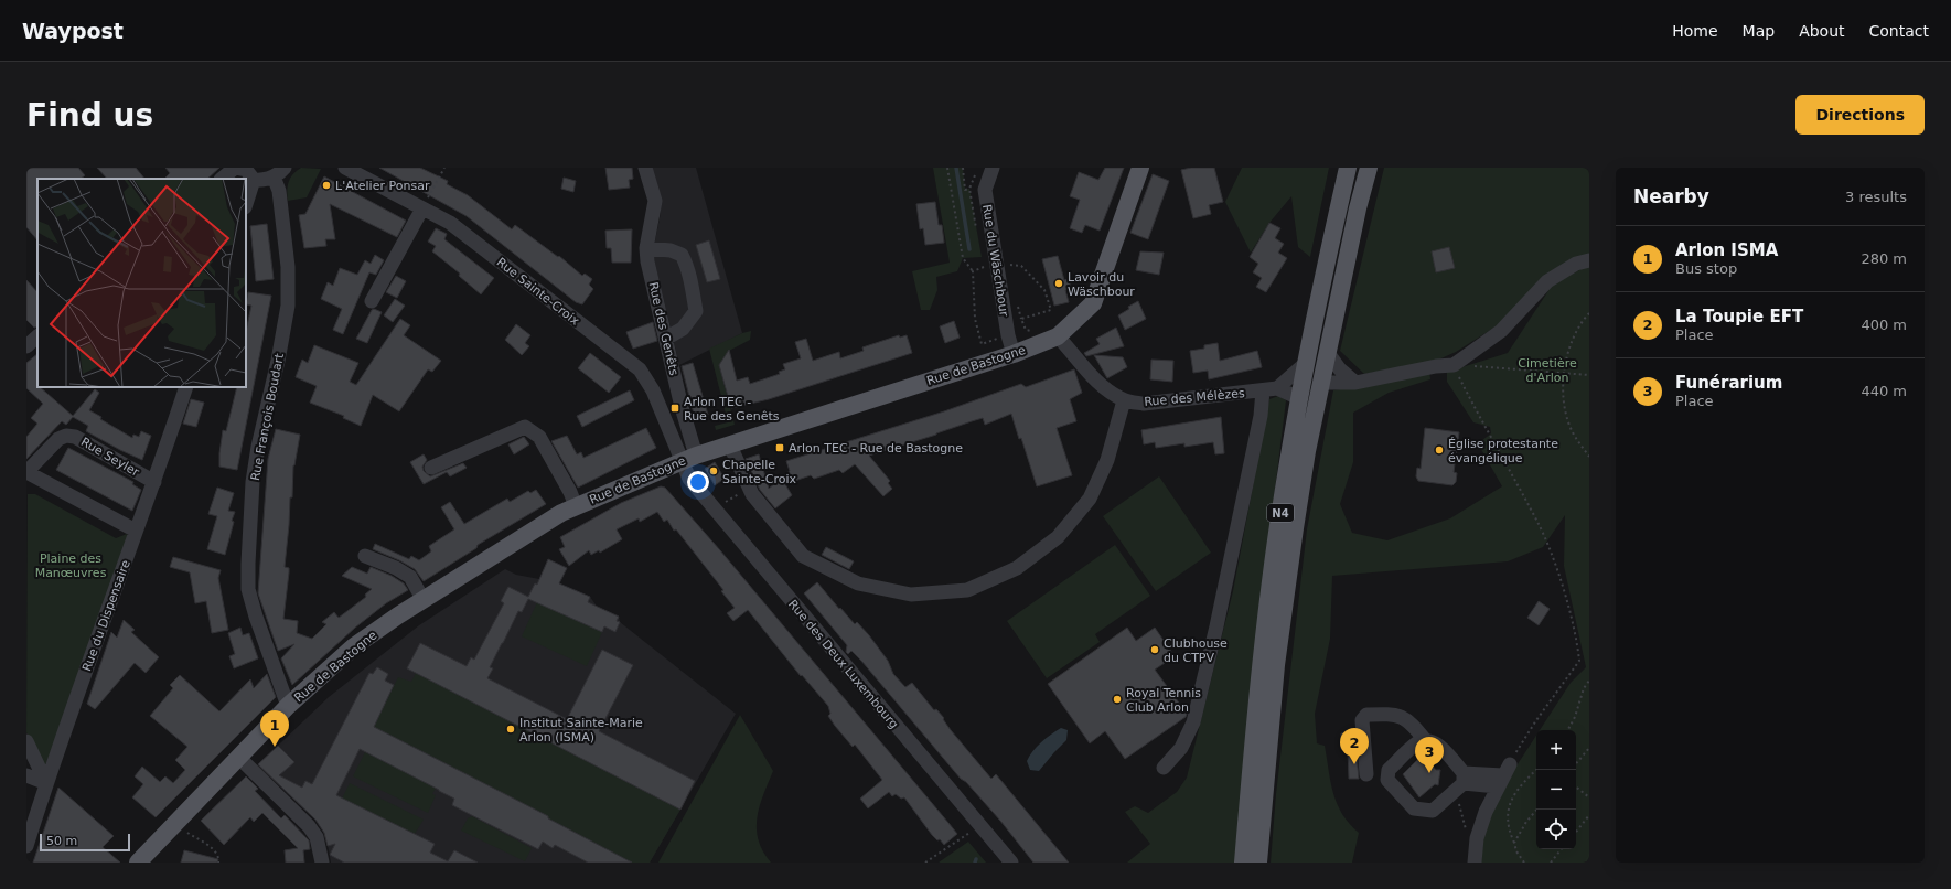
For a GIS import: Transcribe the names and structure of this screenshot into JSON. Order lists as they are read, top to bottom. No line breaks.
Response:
{"streets":{"main road":["Rue de Bastogne","N4"],"street":["Rue du Wäschbour","Rue Sainte-Croix","Rue des Genêts","Rue des Mélèzes","Rue François Boudart","Rue Seyler","Rue du Dispensaire","Rue des Deux Luxembourg"]},"crossings":[["Rue du Wäschbour","Rue de Bastogne"],["Rue Sainte-Croix","Rue des Genêts"],["Rue Sainte-Croix","Rue de Bastogne"],["Rue Sainte-Croix","Rue des Deux Luxembourg"],["Rue des Genêts","Rue de Bastogne"],["Rue des Genêts","Rue des Deux Luxembourg"],["Rue de Bastogne","Rue des Mélèzes"],["Rue de Bastogne","Rue François Boudart"],["Rue de Bastogne","Rue des Deux Luxembourg"],["Rue Seyler","Rue du Dispensaire"]],"parks":["Cimetière d'Arlon","Plaine des Manœuvres"],"places":{"other":["L'Atelier Ponsar","Lavoir du Wäschbour","Église protestante évangélique","Chapelle Sainte-Croix","Clubhouse du CTPV","Royal Tennis Club Arlon","Institut Sainte-Marie Arlon (ISMA)"],"transit":["Arlon TEC - Rue des Genêts","Arlon TEC - Rue de Bastogne"]},"scale_bar":"50 m","page":{"header":"Waypost","nav":["Home","Map","About","Contact"],"buttons":"Directions","title":"Find us","heading":["Nearby","3 results"],"list":[{"mark":"1","name":"Arlon ISMA","note":"Bus stop","value":"280 m"},{"mark":"2","name":"La Toupie EFT","note":"Place","value":"400 m"},{"mark":"3","name":"Funérarium","note":"Place","value":"440 m"}],"pins":["1","2","3"],"map_buttons":["+","−"],"scale":"50 m"}}
